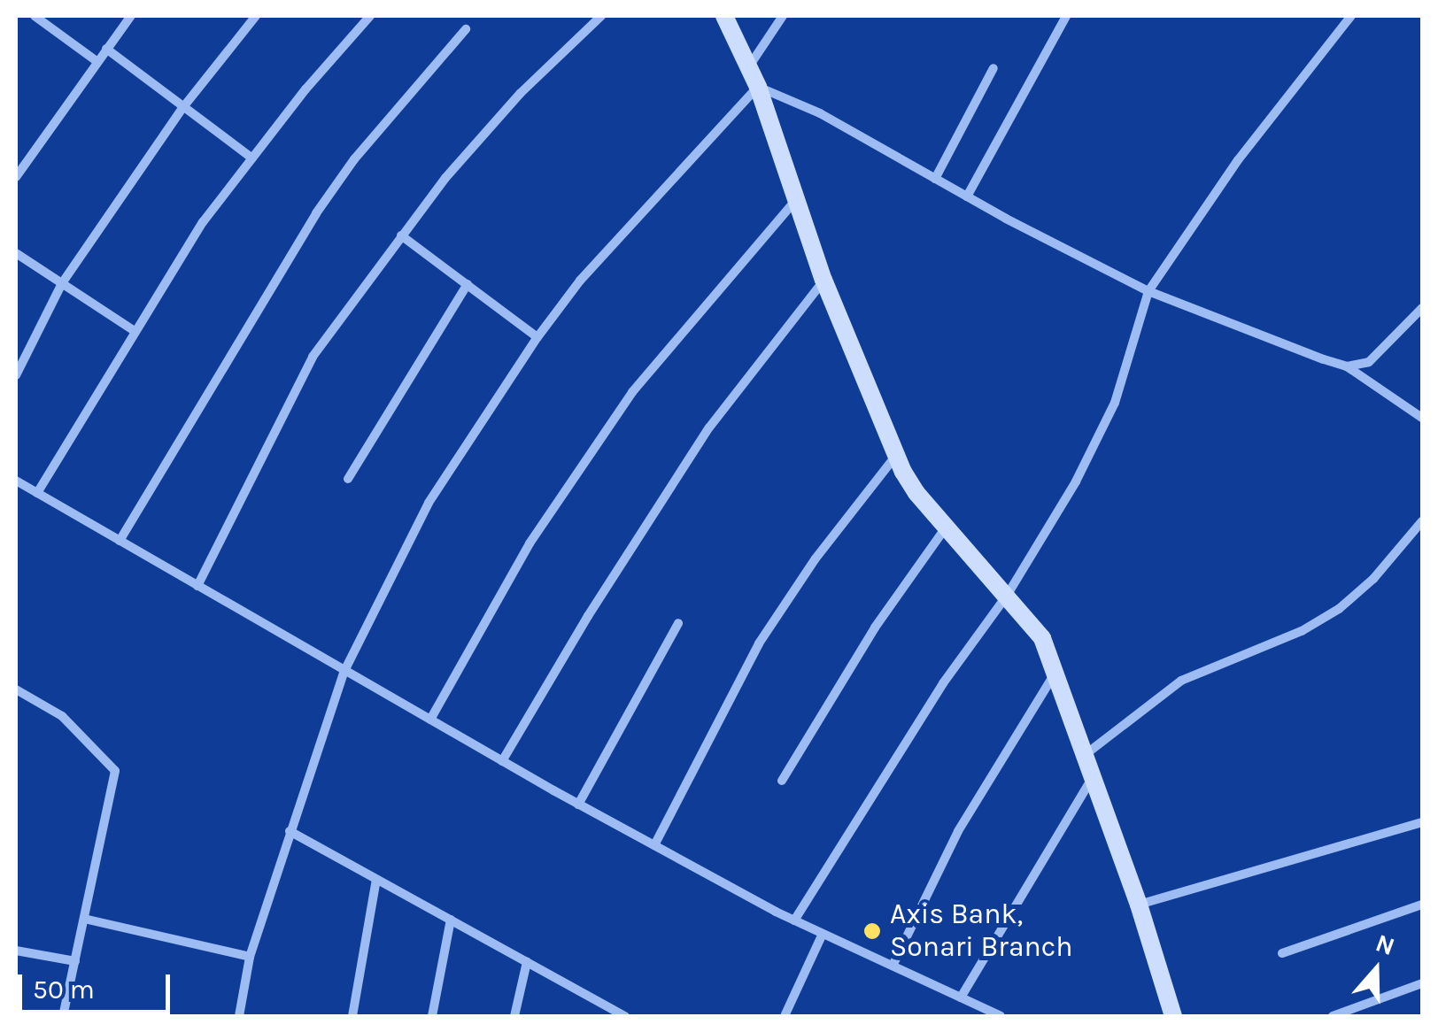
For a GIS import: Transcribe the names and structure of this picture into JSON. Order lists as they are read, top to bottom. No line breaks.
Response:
{"places":["Axis Bank, Sonari Branch"],"scale_bar":"50 m","north":"top"}
